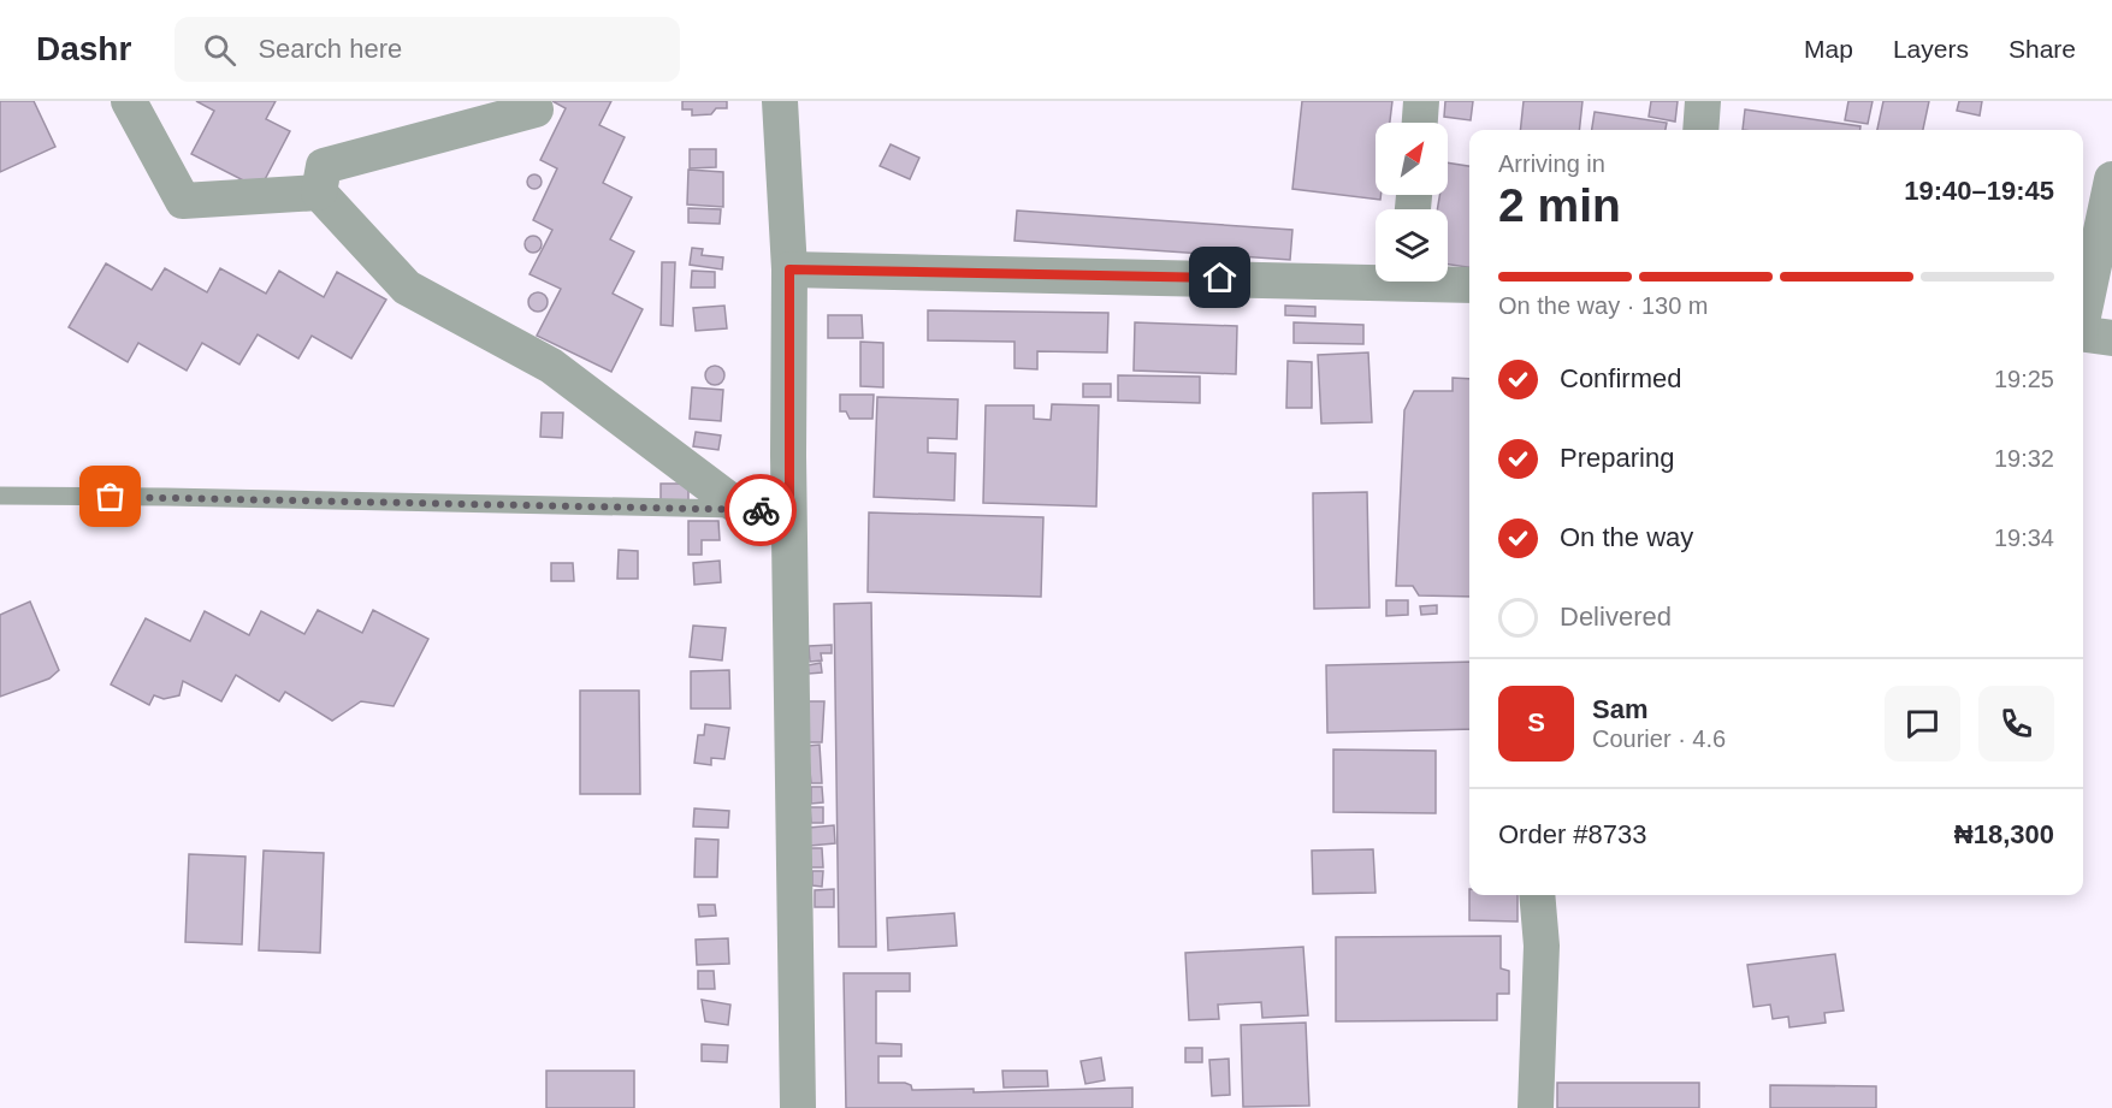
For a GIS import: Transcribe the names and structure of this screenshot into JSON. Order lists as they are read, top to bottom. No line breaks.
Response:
{"north":"top right","page":{"header":"Dashr","search":"Search here","nav":["Map","Layers","Share"],"heading":["2 min","Arriving in","19:40–19:45"],"panel":["Sam","Courier · 4.6","Order #8733","₦18,300"],"bar":"On the way · 130 m","list":[["Confirmed","19:25"],["Preparing","19:32"],["On the way","19:34"],"Delivered"],"round":"S"}}
